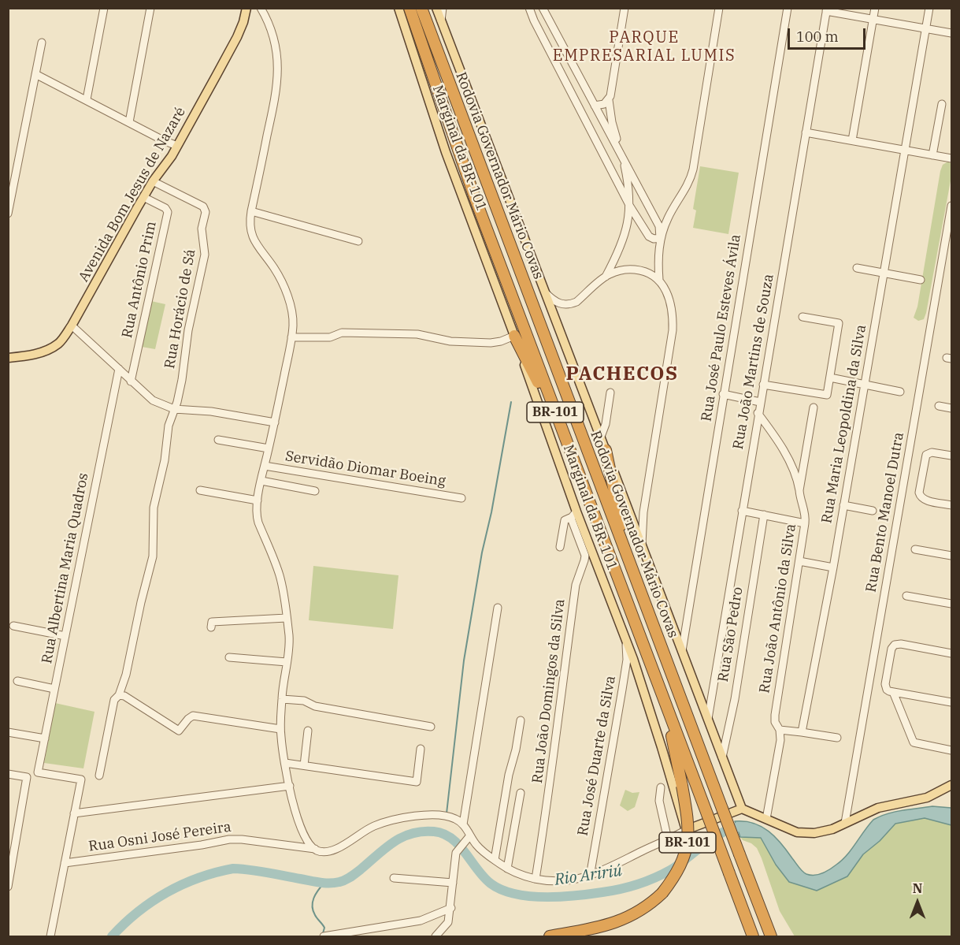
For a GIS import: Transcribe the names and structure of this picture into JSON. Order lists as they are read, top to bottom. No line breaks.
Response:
{"streets":{"highway":["Rodovia Governador Mário Covas","BR-101"],"main road":["Marginal da BR-101","Avenida Bom Jesus de Nazaré"],"street":["Rua Antônio Prim","Rua Horácio de Sá","Rua José Paulo Esteves Ávila","Rua João Martins de Souza","Rua Maria Leopoldina da Silva","Servidão Diomar Boeing","Rua Bento Manoel Dutra","Rua Albertina Maria Quadros","Rua João Antônio da Silva","Rua São Pedro","Rua João Domingos da Silva","Rua José Duarte da Silva","Rua Osni José Pereira"]},"crossings":[["Marginal da BR-101","Rua José Paulo Esteves Ávila"],["Marginal da BR-101","Rua João Martins de Souza"],["Marginal da BR-101","Rua São Pedro"],["Marginal da BR-101","Rua João Domingos da Silva"],["Marginal da BR-101","Rua José Duarte da Silva"],["Rodovia Governador Mário Covas","BR-101"],["Avenida Bom Jesus de Nazaré","Rua Antônio Prim"],["Avenida Bom Jesus de Nazaré","Rua Horácio de Sá"],["Rua João Martins de Souza","Rua João Antônio da Silva"]],"districts":["PARQUE EMPRESARIAL LUMIS","PACHECOS"],"water":["Rio Aririú"],"scale_bar":"100 m","north":"top"}
